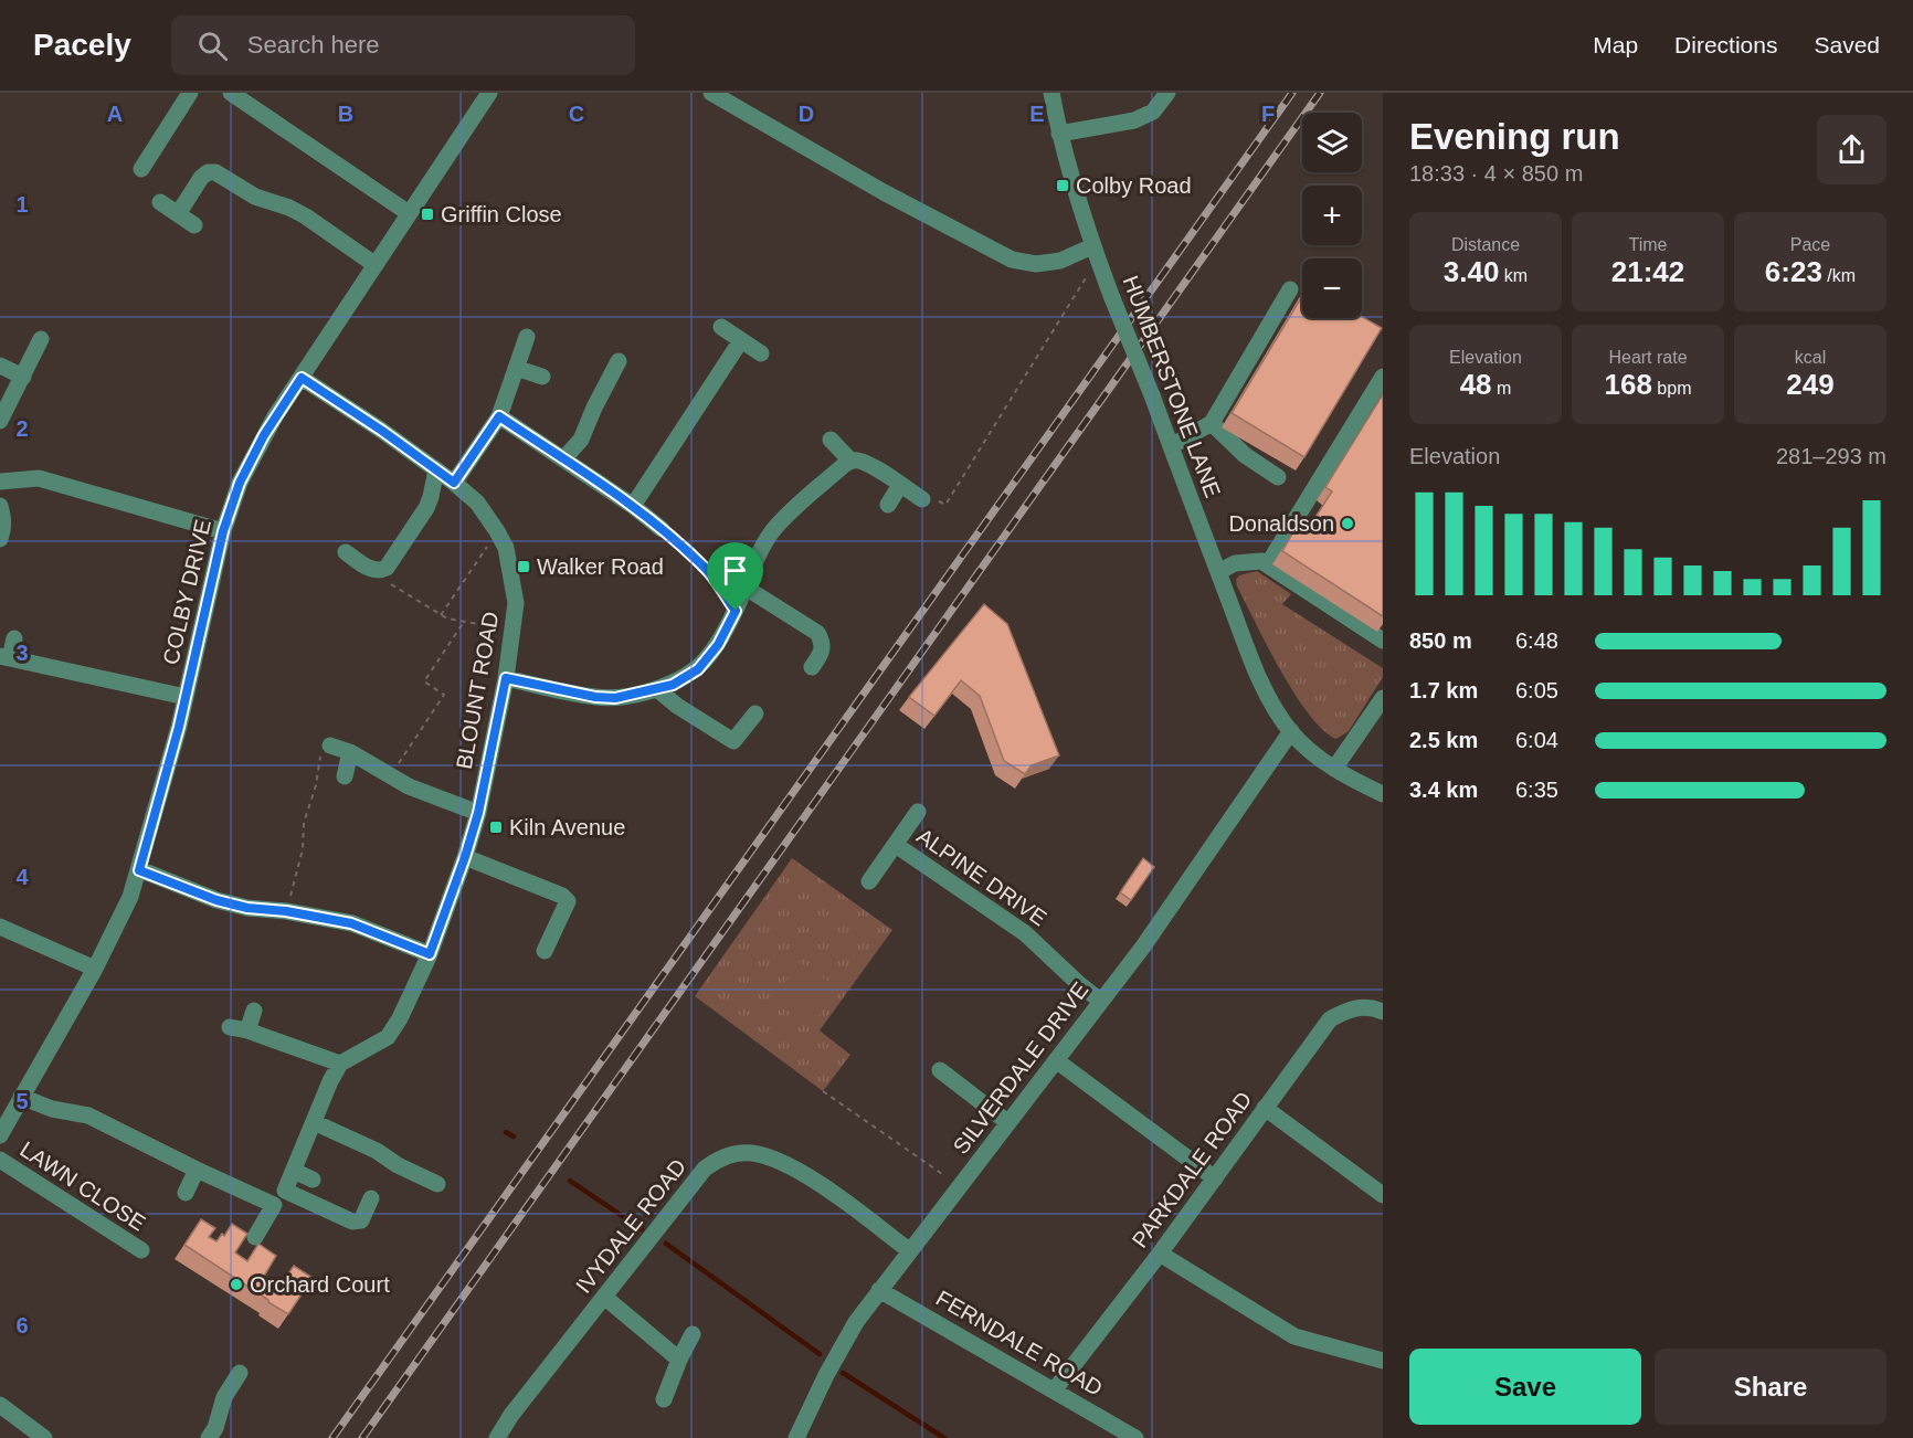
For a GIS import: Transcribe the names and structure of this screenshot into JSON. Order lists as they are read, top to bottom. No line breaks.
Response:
{"streets":{"street":["HUMBERSTONE LANE","COLBY DRIVE","BLOUNT ROAD","ALPINE DRIVE","SILVERDALE DRIVE","PARKDALE ROAD","LAWN CLOSE","IVYDALE ROAD","FERNDALE ROAD"]},"crossings":[["HUMBERSTONE LANE","SILVERDALE DRIVE"],["COLBY DRIVE","BLOUNT ROAD"],["ALPINE DRIVE","SILVERDALE DRIVE"],["SILVERDALE DRIVE","IVYDALE ROAD"],["SILVERDALE DRIVE","FERNDALE ROAD"],["PARKDALE ROAD","FERNDALE ROAD"]],"places":{"transit":["Colby Road","Griffin Close","Walker Road","Kiln Avenue"],"other":["Donaldson","Orchard Court"]},"page":{"header":"Pacely","search":"Search here","nav":["Map","Directions","Saved"],"heading":["Evening run","18:33 · 4 × 850 m"],"map_buttons":["+","−"],"stats":[["Distance","3.40 km"],["Time","21:42"],["Pace","6:23 /km"],["Elevation","48 m"],["Heart rate","168 bpm"],["kcal","249"]],"chart":["Elevation","281–293 m"],"list":[{"name":"850 m","note":"6:48"},{"name":"1.7 km","note":"6:05"},{"name":"2.5 km","note":"6:04"},{"name":"3.4 km","note":"6:35"}],"buttons":["Save","Share"]},"grid":{"columns":["A","B","C","D","E","F"],"rows":["1","2","3","4","5","6"]}}
